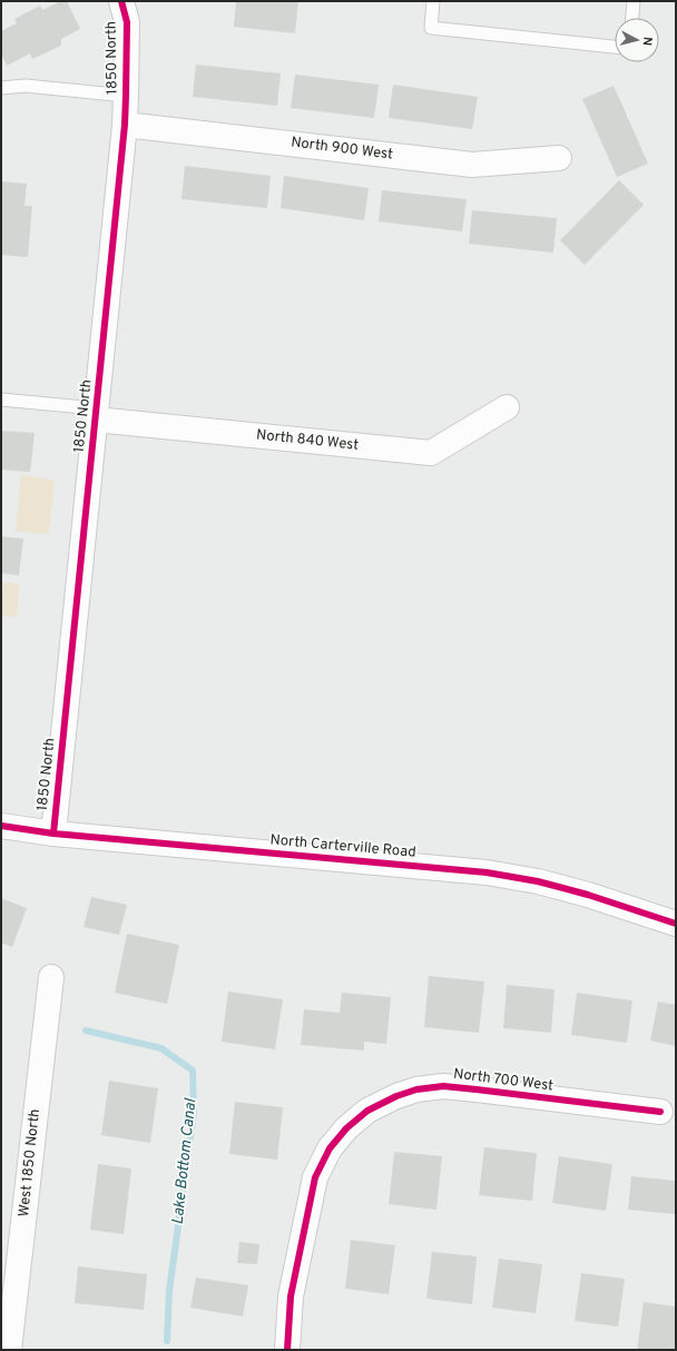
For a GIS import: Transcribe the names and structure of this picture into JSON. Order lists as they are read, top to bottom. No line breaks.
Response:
{"streets":{"street":["1850 North","North 900 West","North 840 West","North Carterville Road","North 700 West","West 1850 North"]},"crossings":[["1850 North","North 900 West"],["1850 North","North 840 West"],["1850 North","North Carterville Road"]],"water":["Lake Bottom Canal"],"north":"right"}
